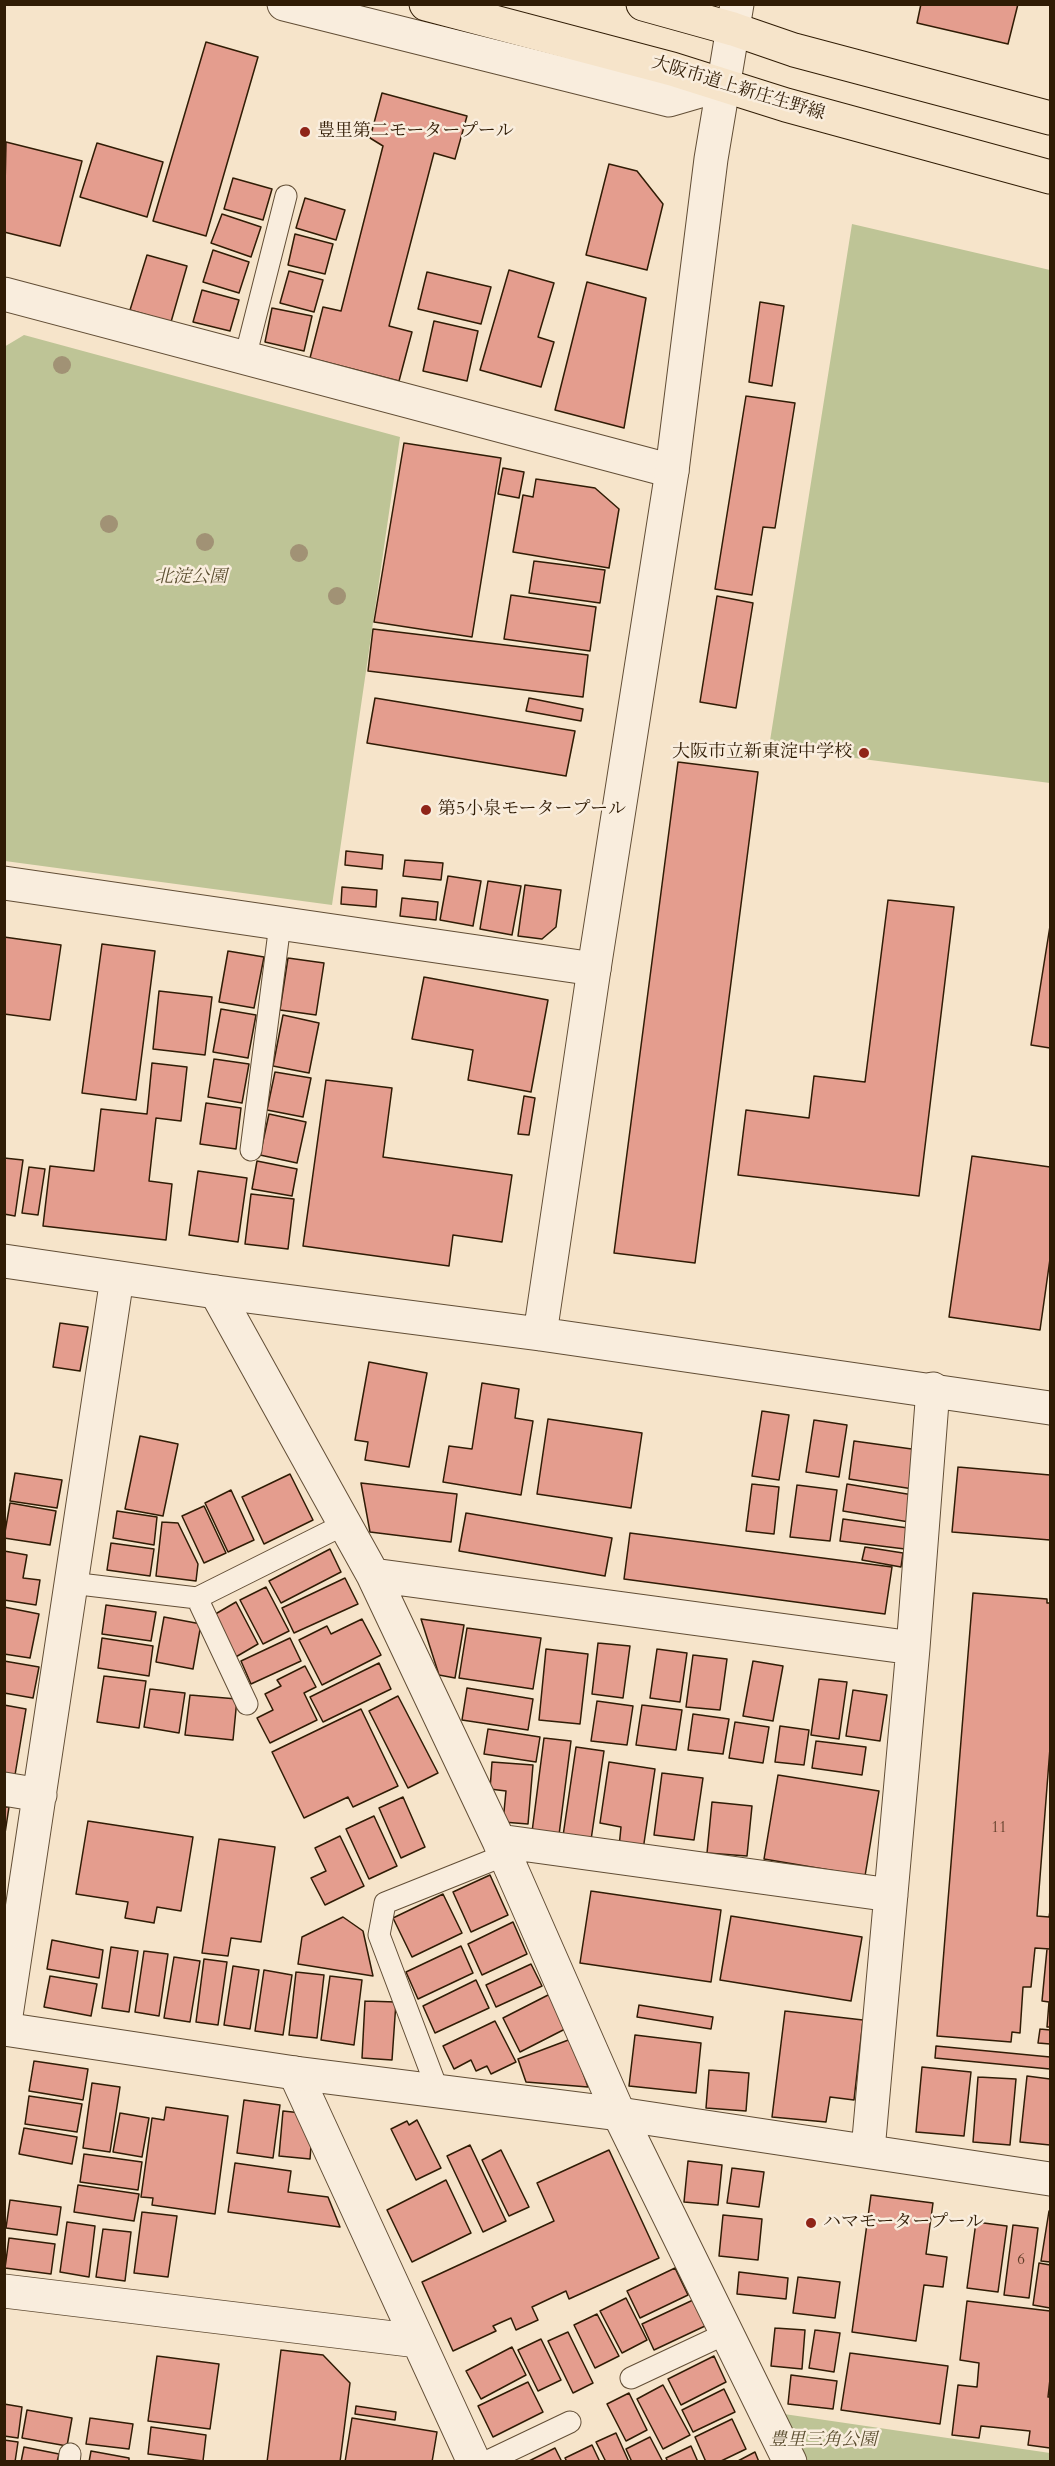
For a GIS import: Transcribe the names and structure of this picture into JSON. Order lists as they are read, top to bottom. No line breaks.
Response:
{"streets":{"main road":["大阪市道上新庄生野線"]},"parks":["北淀公園","豊里三角公園"],"places":["豊里第二モータープール","大阪市立新東淀中学校","第5小泉モータープール","ハマモータープール"],"house_numbers":["11","6"]}
